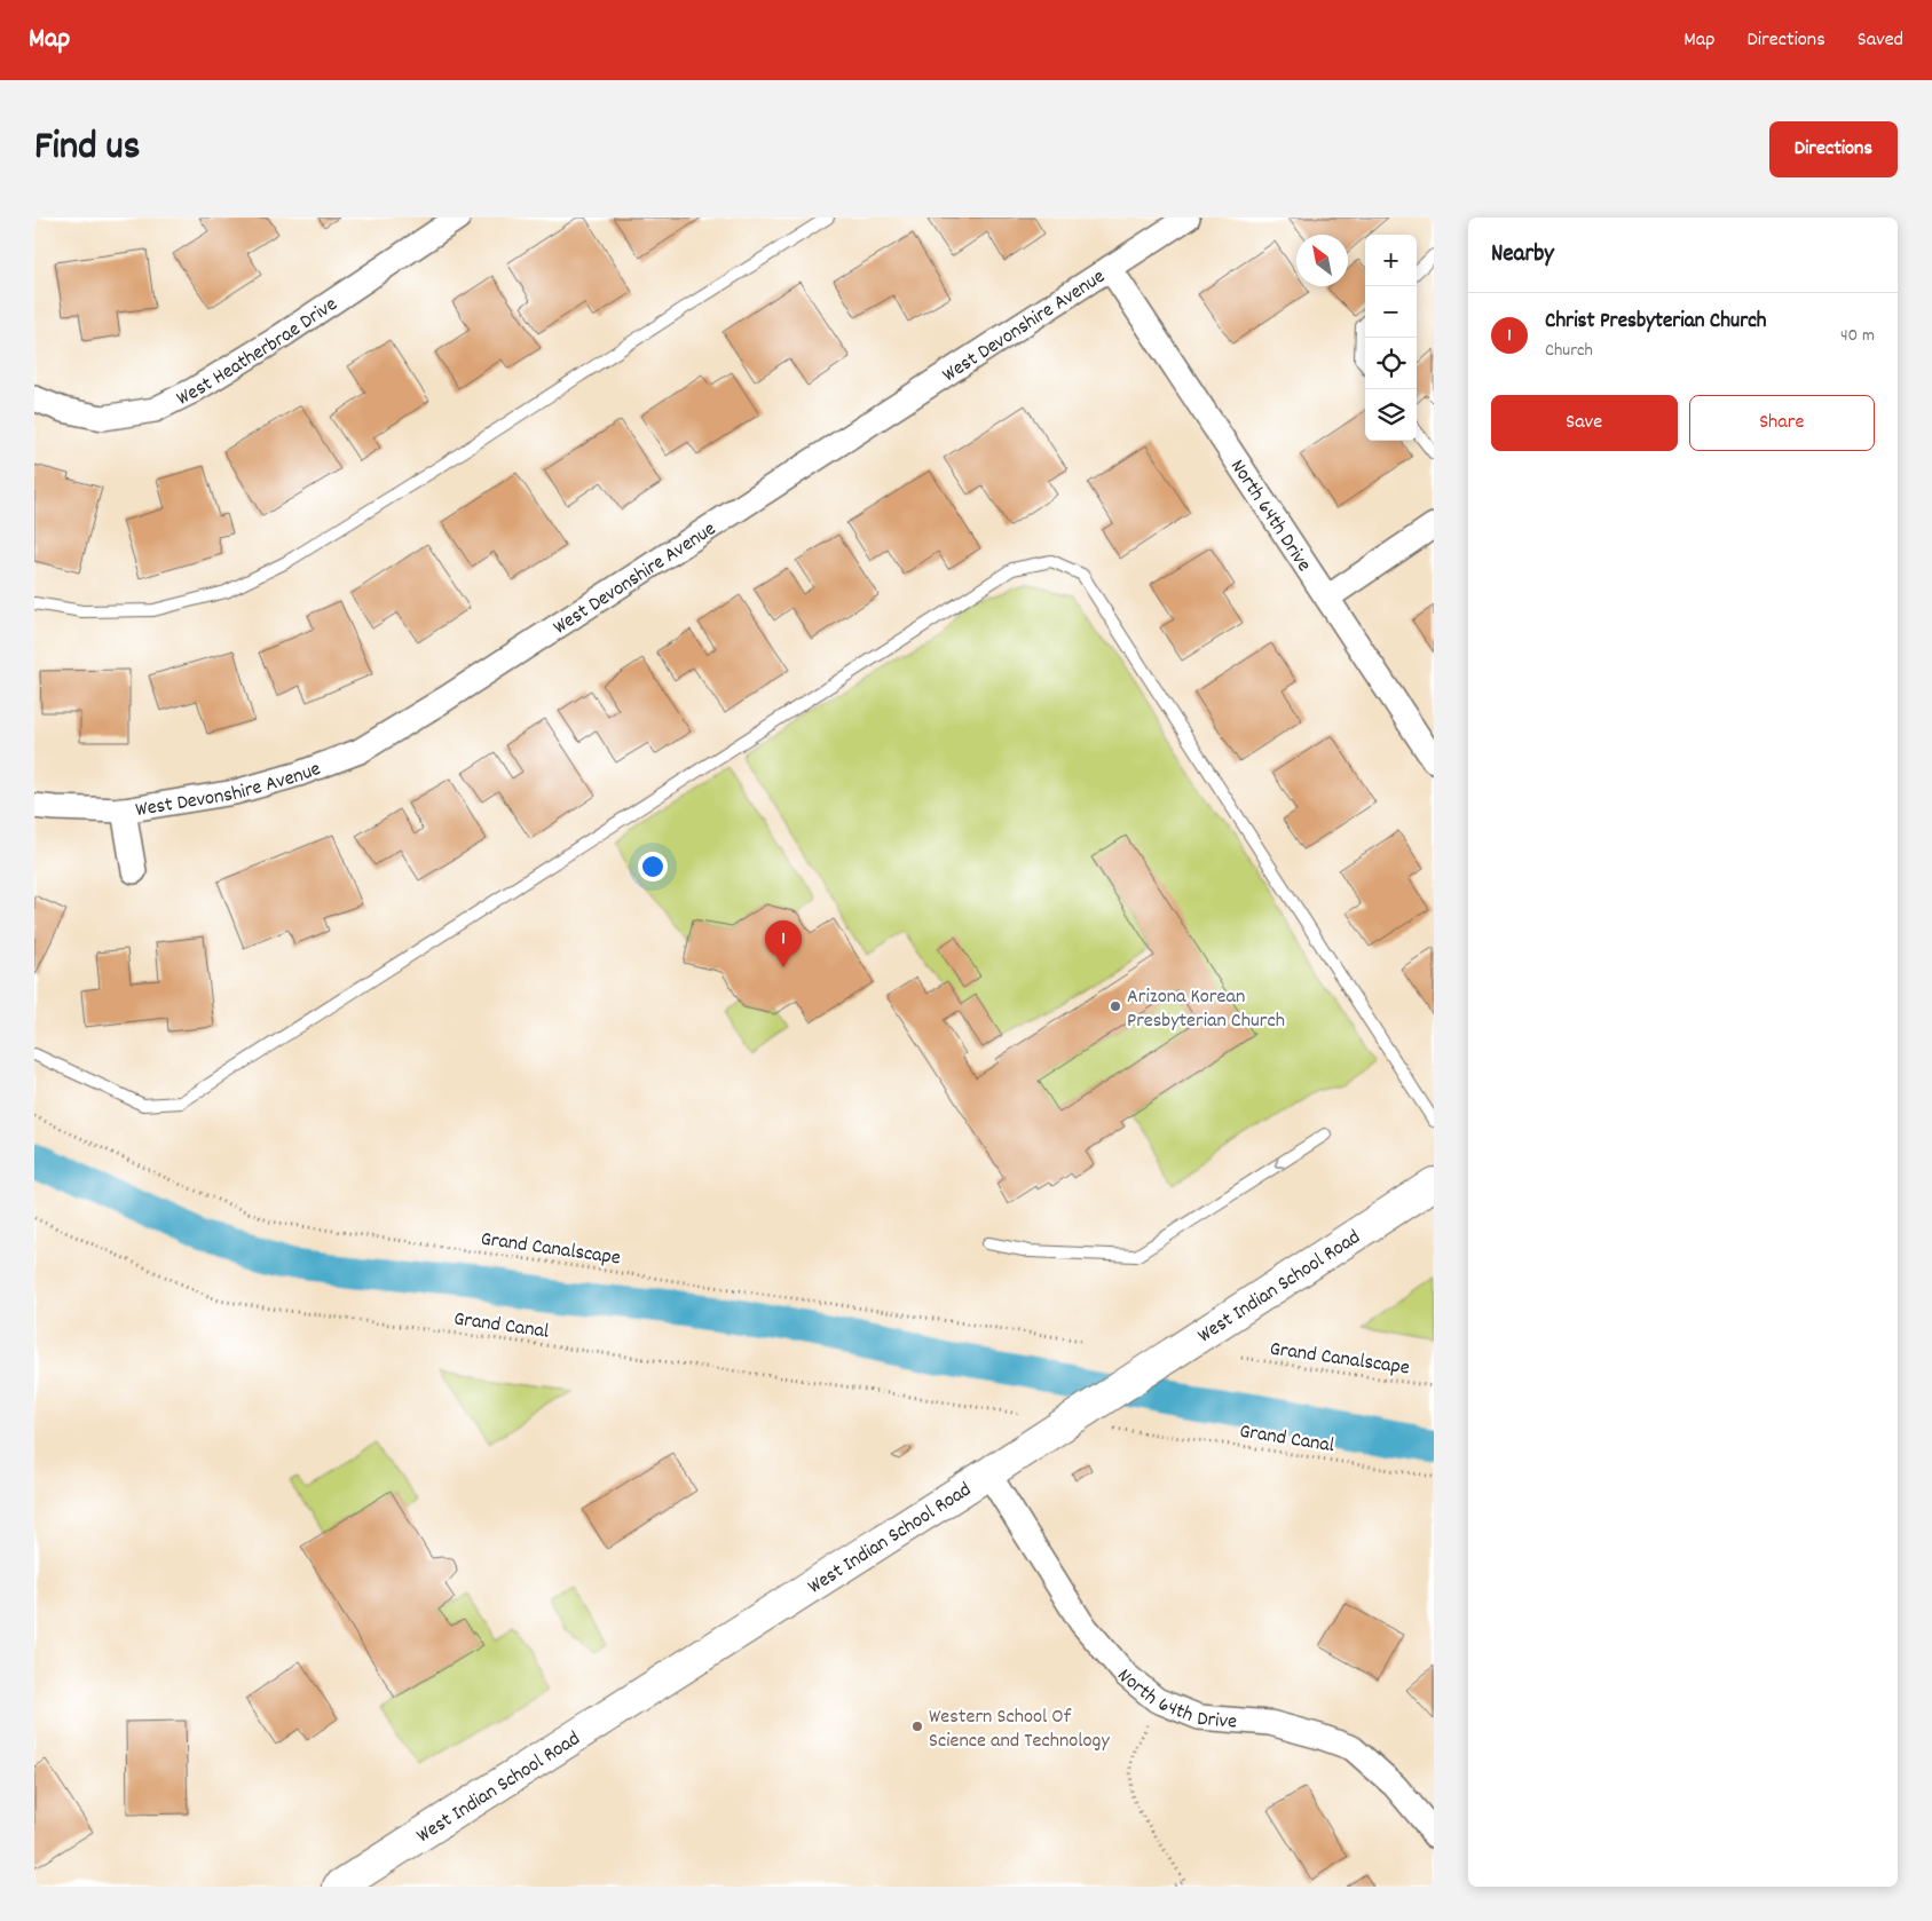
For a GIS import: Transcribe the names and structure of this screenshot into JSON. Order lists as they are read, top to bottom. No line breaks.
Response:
{"streets":{"main road":["West Indian School Road"],"street":["West Devonshire Avenue","West Heatherbrae Drive","North 64th Drive"],"path":["Grand Canalscape","Grand Canal"]},"crossings":[["West Devonshire Avenue","North 64th Drive"],["North 64th Drive","West Indian School Road"]],"places":["Arizona Korean Presbyterian Church","Western School Of Science and Technology"],"north":"top left","page":{"header":"Map","nav":["Map","Directions","Saved"],"title":"Find us","buttons":["Directions",["Save","Share"]],"heading":"Nearby","map_buttons":["+","−"],"list":[{"mark":"1","name":"Christ Presbyterian Church","note":"Church","value":"40 m"}],"pins":"1"}}
